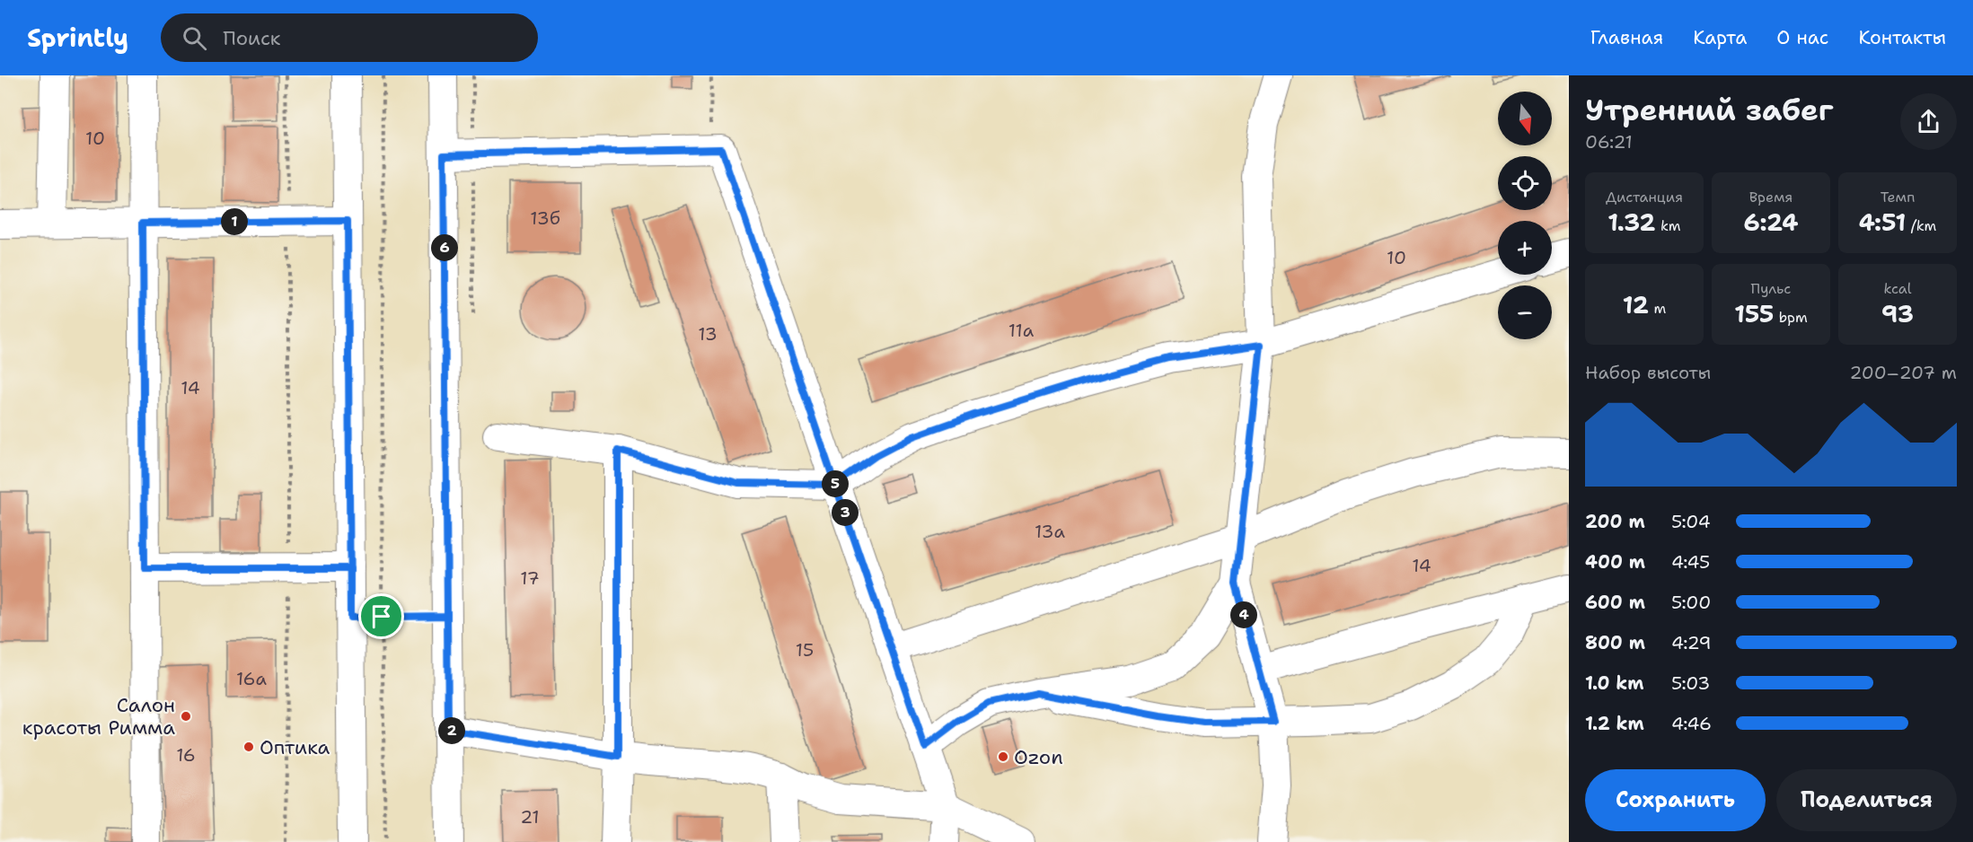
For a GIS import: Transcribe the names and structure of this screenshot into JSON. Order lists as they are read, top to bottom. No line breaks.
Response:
{"places":["Салон красоты Римма","Оптика","Ozon"],"house_numbers":["10","13б","10","11а","13","14","13а","14","17","15","16а","16","21"],"north":"bottom","page":{"header":"Sprintly","search":"Поиск","nav":["Главная","Карта","О нас","Контакты"],"heading":["Утренний забег","06:21"],"map_buttons":["+","−"],"stats":[["Дистанция","1.32 km"],["Время","6:24"],["Темп","4:51 /km"],["12 m"],["Пульс","155 bpm"],["kcal","93"]],"pins":["1","6","5","3","4","2"],"chart":["Набор высоты","200–207 m"],"list":[{"name":"200 m","note":"5:04"},{"name":"400 m","note":"4:45"},{"name":"600 m","note":"5:00"},{"name":"800 m","note":"4:29"},{"name":"1.0 km","note":"5:03"},{"name":"1.2 km","note":"4:46"}],"buttons":["Сохранить","Поделиться"]}}
